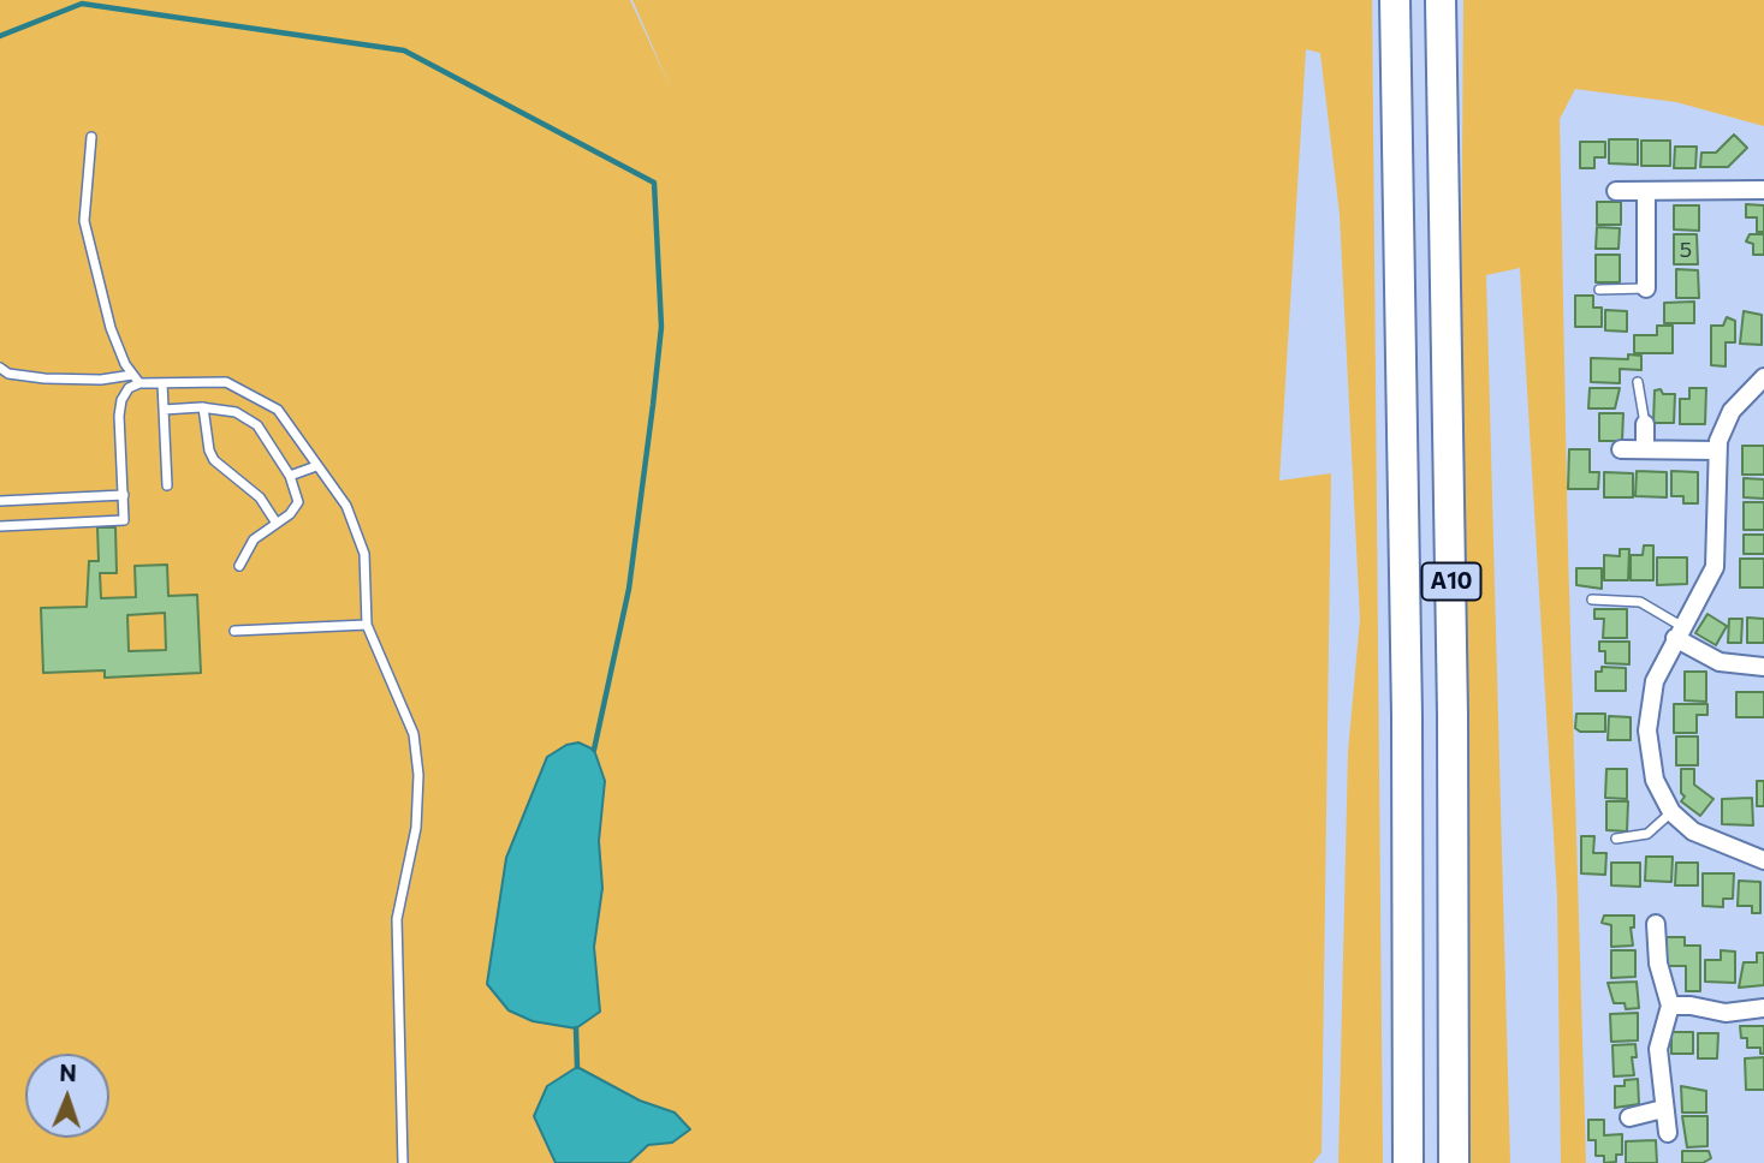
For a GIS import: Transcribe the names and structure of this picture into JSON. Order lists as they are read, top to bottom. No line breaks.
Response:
{"streets":{"highway":["A10"]},"house_numbers":["5"],"north":"top"}
